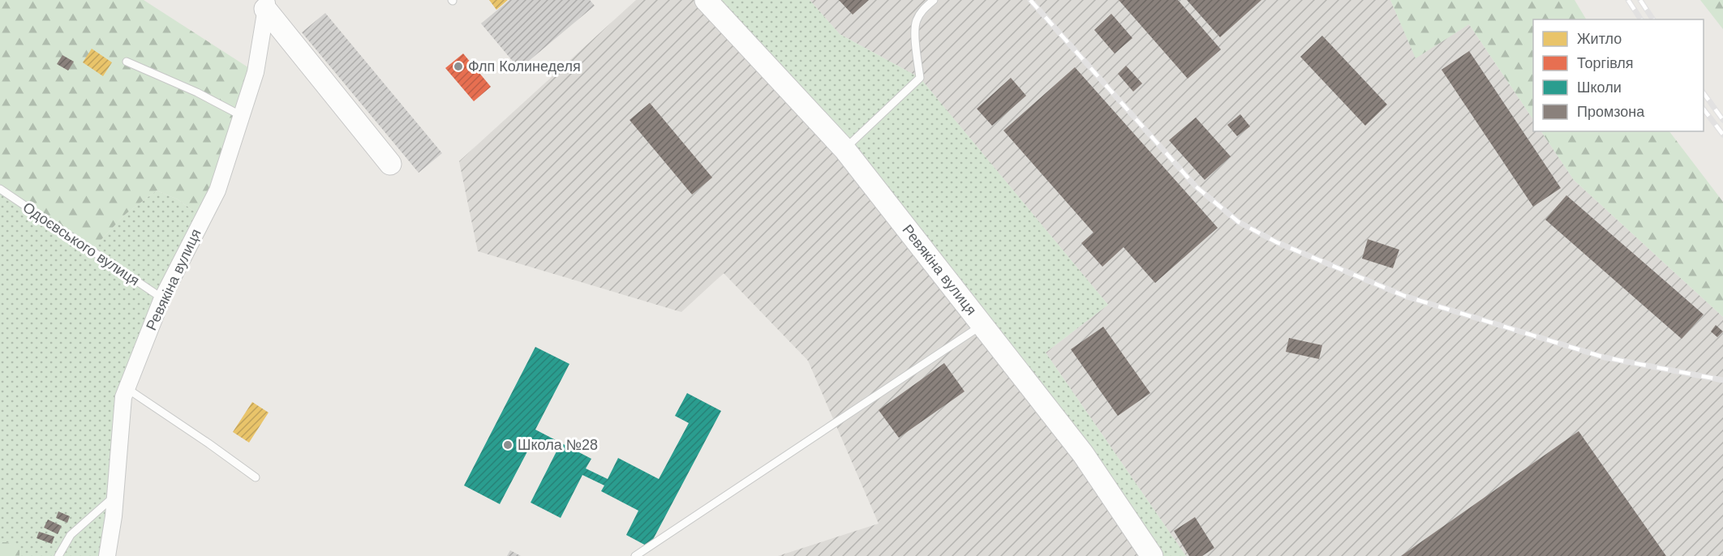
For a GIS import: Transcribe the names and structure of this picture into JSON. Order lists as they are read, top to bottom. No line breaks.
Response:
{"streets":{"street":["Ревякіна вулиця"],"lane":["Одоєвського вулиця"]},"crossings":[["Одоєвського вулиця","Ревякіна вулиця"]],"places":["Флп Колинеделя","Школа №28"],"legend":["Житло","Торгівля","Школи","Промзона"]}
